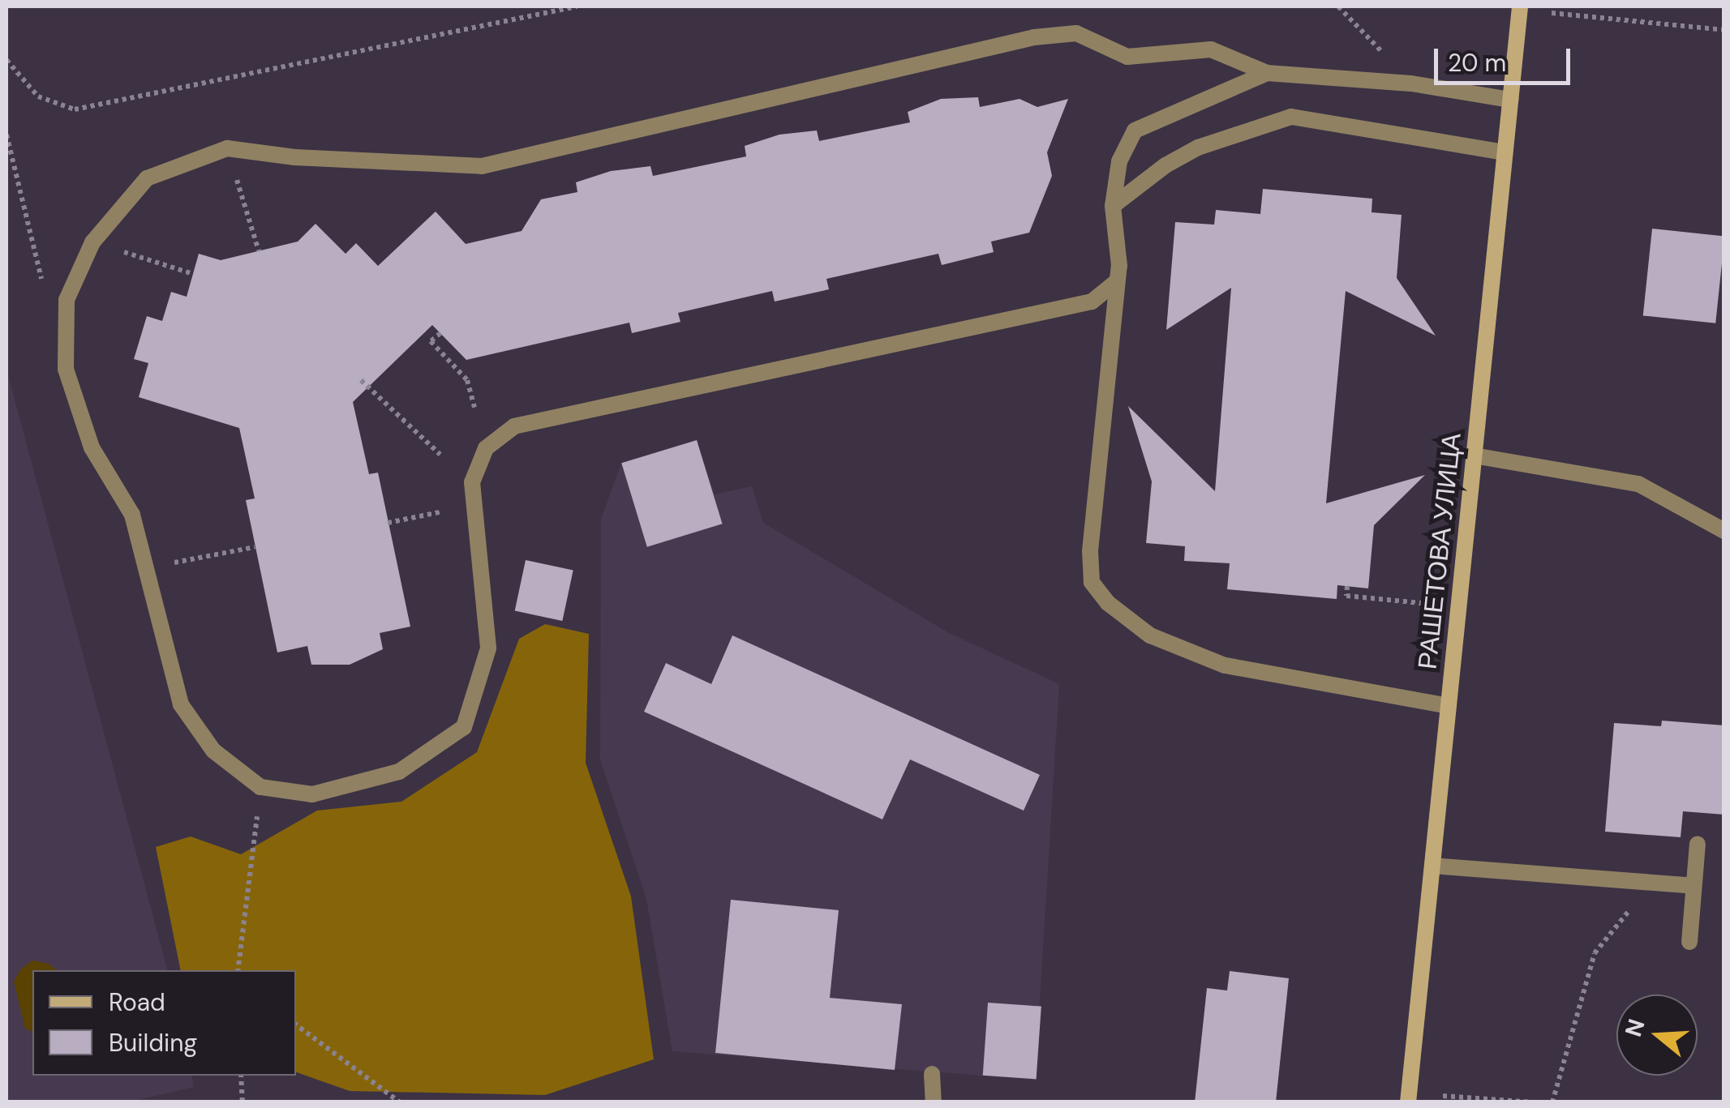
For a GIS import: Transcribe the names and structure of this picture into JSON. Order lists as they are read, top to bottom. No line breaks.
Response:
{"streets":{"street":["РАШЕТОВА УЛИЦА"]},"legend":["Road","Building"],"scale_bar":"20 m","north":"left"}
